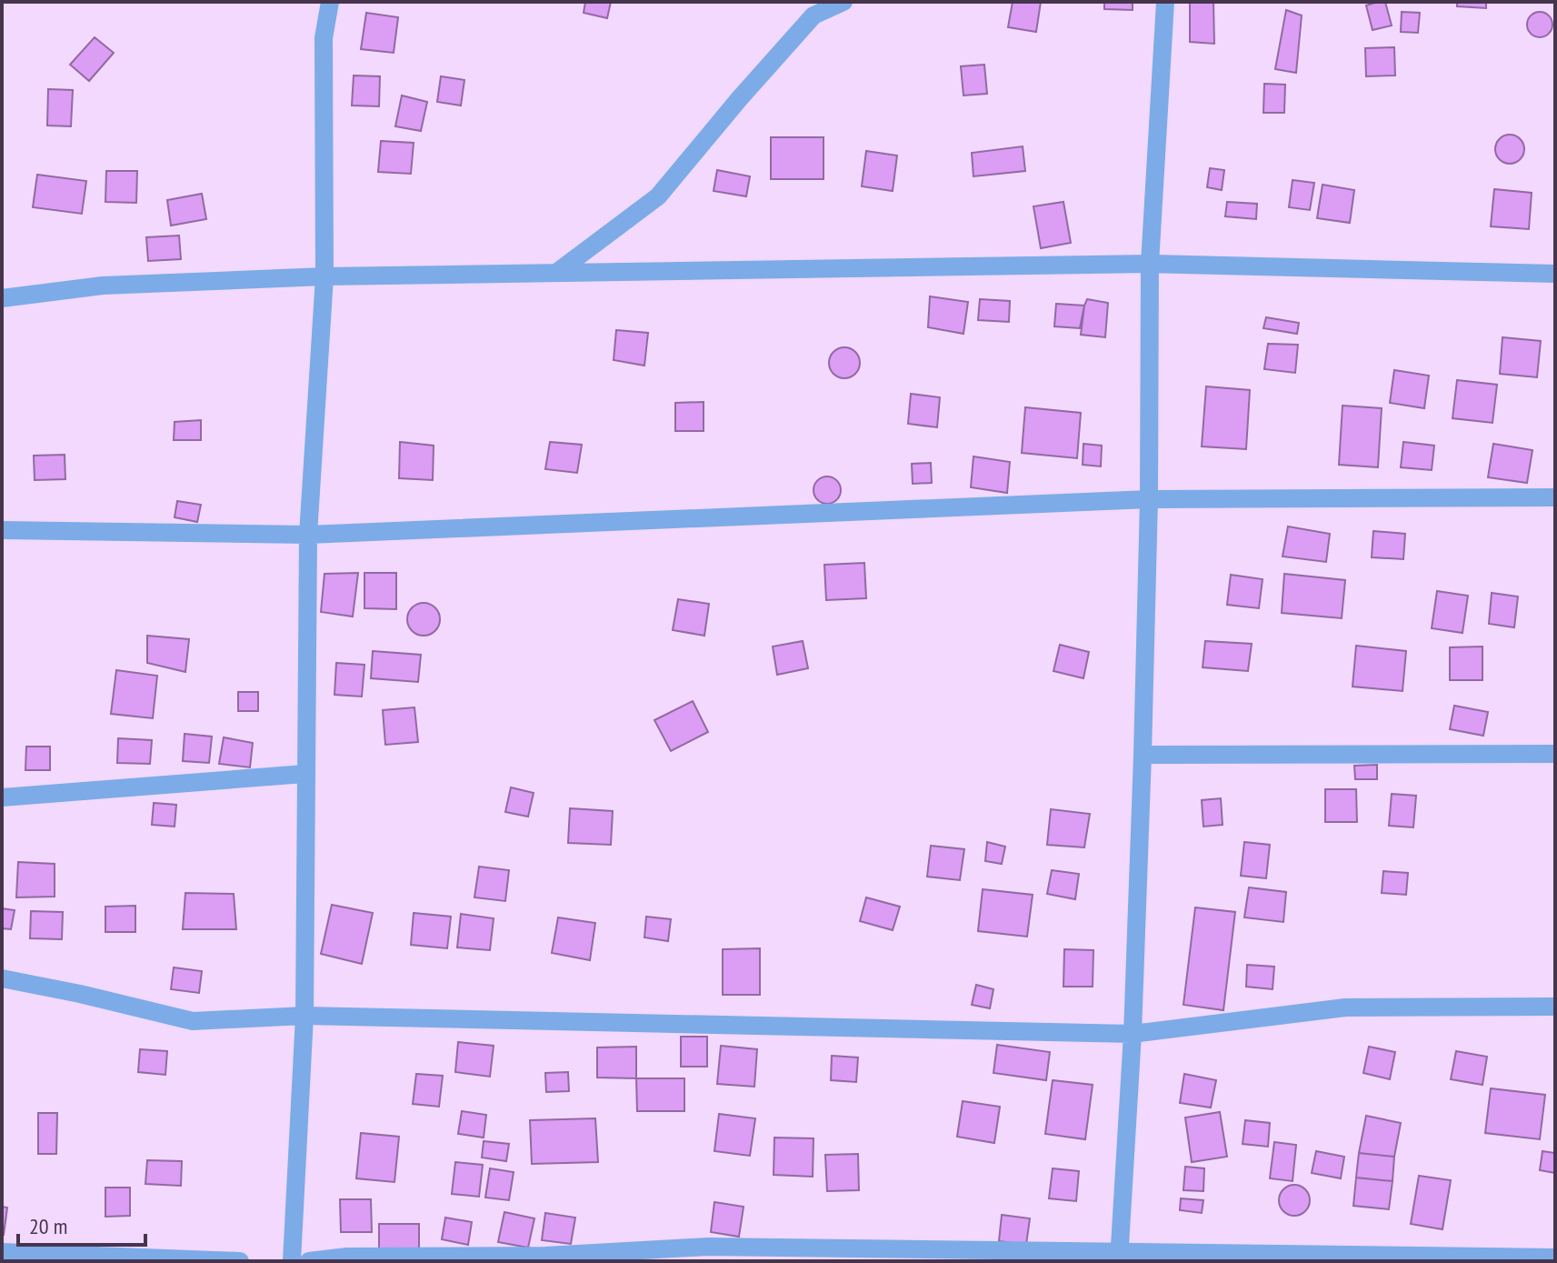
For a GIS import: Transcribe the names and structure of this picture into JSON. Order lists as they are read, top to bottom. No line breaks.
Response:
{"scale_bar":"20 m"}
